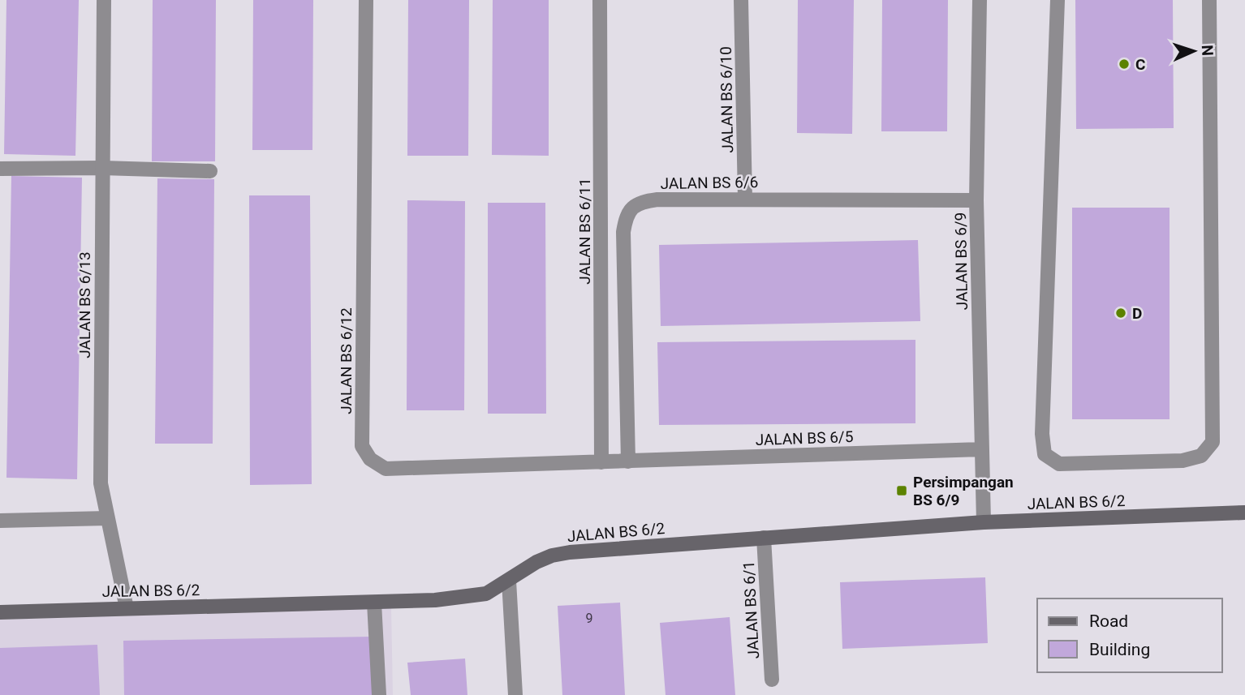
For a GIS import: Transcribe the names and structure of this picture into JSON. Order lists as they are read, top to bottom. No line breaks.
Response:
{"streets":{"street":["JALAN BS 6/10","JALAN BS 6/6","JALAN BS 6/11","JALAN BS 6/9","JALAN BS 6/13","JALAN BS 6/12","JALAN BS 6/5","JALAN BS 6/2","JALAN BS 6/1"]},"crossings":[["JALAN BS 6/10","JALAN BS 6/6"],["JALAN BS 6/6","JALAN BS 6/9"],["JALAN BS 6/6","JALAN BS 6/12"],["JALAN BS 6/6","JALAN BS 6/5"],["JALAN BS 6/11","JALAN BS 6/12"],["JALAN BS 6/9","JALAN BS 6/5"],["JALAN BS 6/9","JALAN BS 6/2"],["JALAN BS 6/13","JALAN BS 6/2"],["JALAN BS 6/12","JALAN BS 6/5"],["JALAN BS 6/2","JALAN BS 6/1"]],"places":{"other":["C","D"],"transit":["Persimpangan BS 6/9"]},"house_numbers":["9"],"legend":["Road","Building"],"north":"right"}
